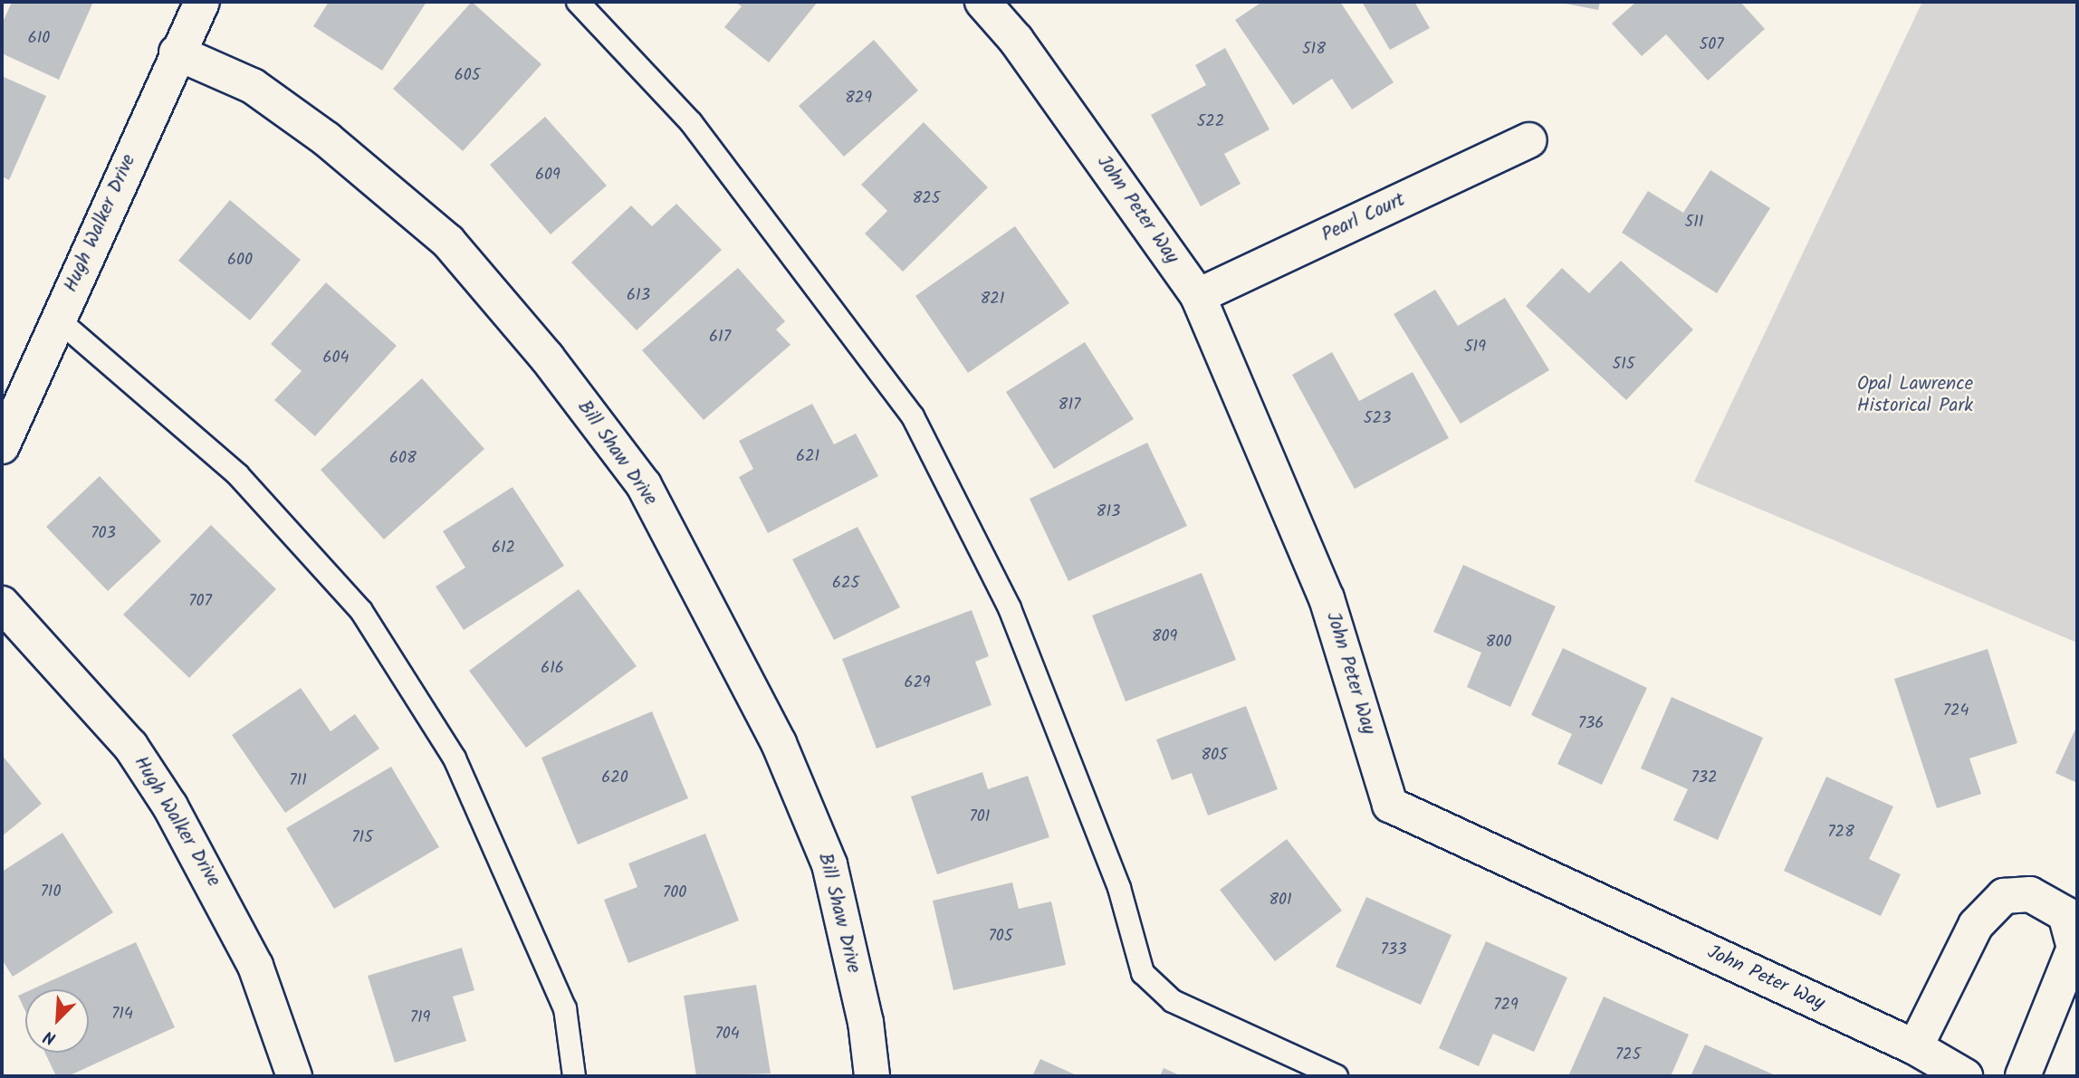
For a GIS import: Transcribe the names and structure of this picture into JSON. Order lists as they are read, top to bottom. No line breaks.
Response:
{"streets":{"street":["John Peter Way","Pearl Court","Hugh Walker Drive","Bill Shaw Drive"]},"crossings":[["John Peter Way","Pearl Court"],["Hugh Walker Drive","Bill Shaw Drive"]],"parks":["Opal Lawrence Historical Park"],"house_numbers":["610","507","518","605","829","522","609","825","511","600","613","821","617","519","604","515","817","523","621","608","813","703","612","625","707","809","800","616","629","724","736","805","620","732","711","701","728","715","710","700","801","705","733","729","714","719","704","725"],"north":"bottom left"}
